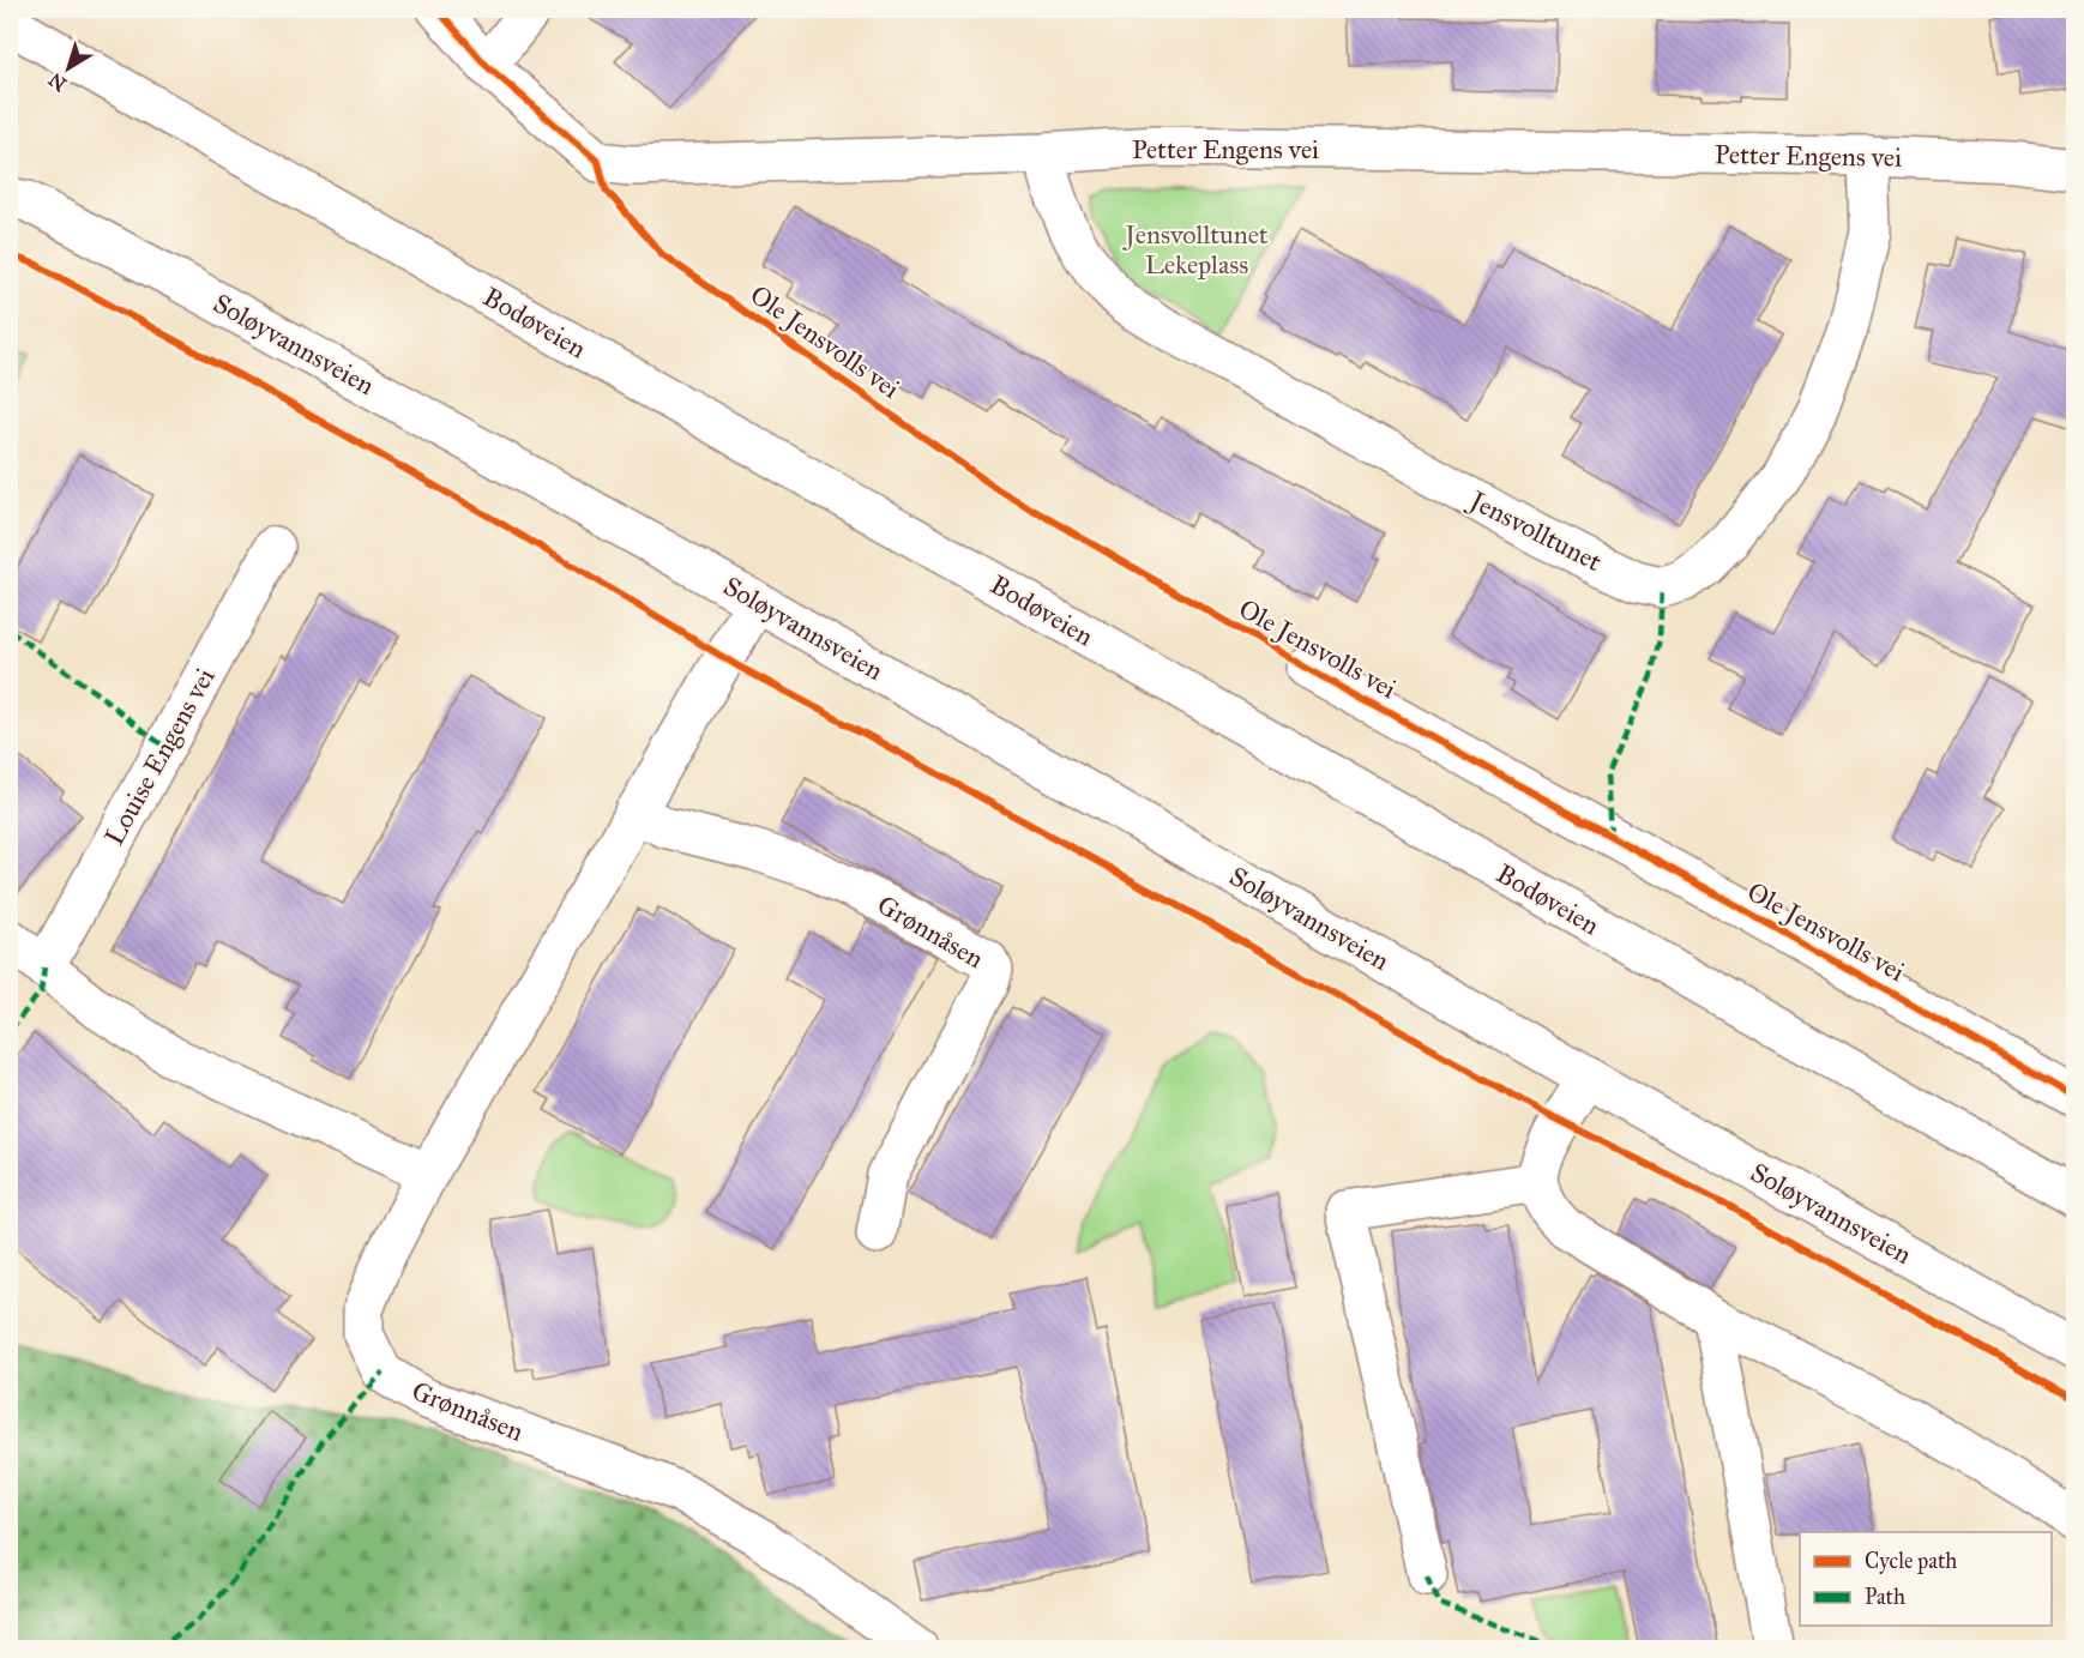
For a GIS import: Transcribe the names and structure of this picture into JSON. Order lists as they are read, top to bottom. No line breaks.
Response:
{"streets":{"street":["Petter Engens vei","Bodøveien","Ole Jensvolls vei","Soløyvannsveien","Jensvolltunet","Louise Engens vei","Grønnåsen"]},"crossings":[["Petter Engens vei","Jensvolltunet"],["Soløyvannsveien","Grønnåsen"]],"parks":["Jensvolltunet Lekeplass"],"legend":["Cycle path","Path"],"north":"bottom left"}
